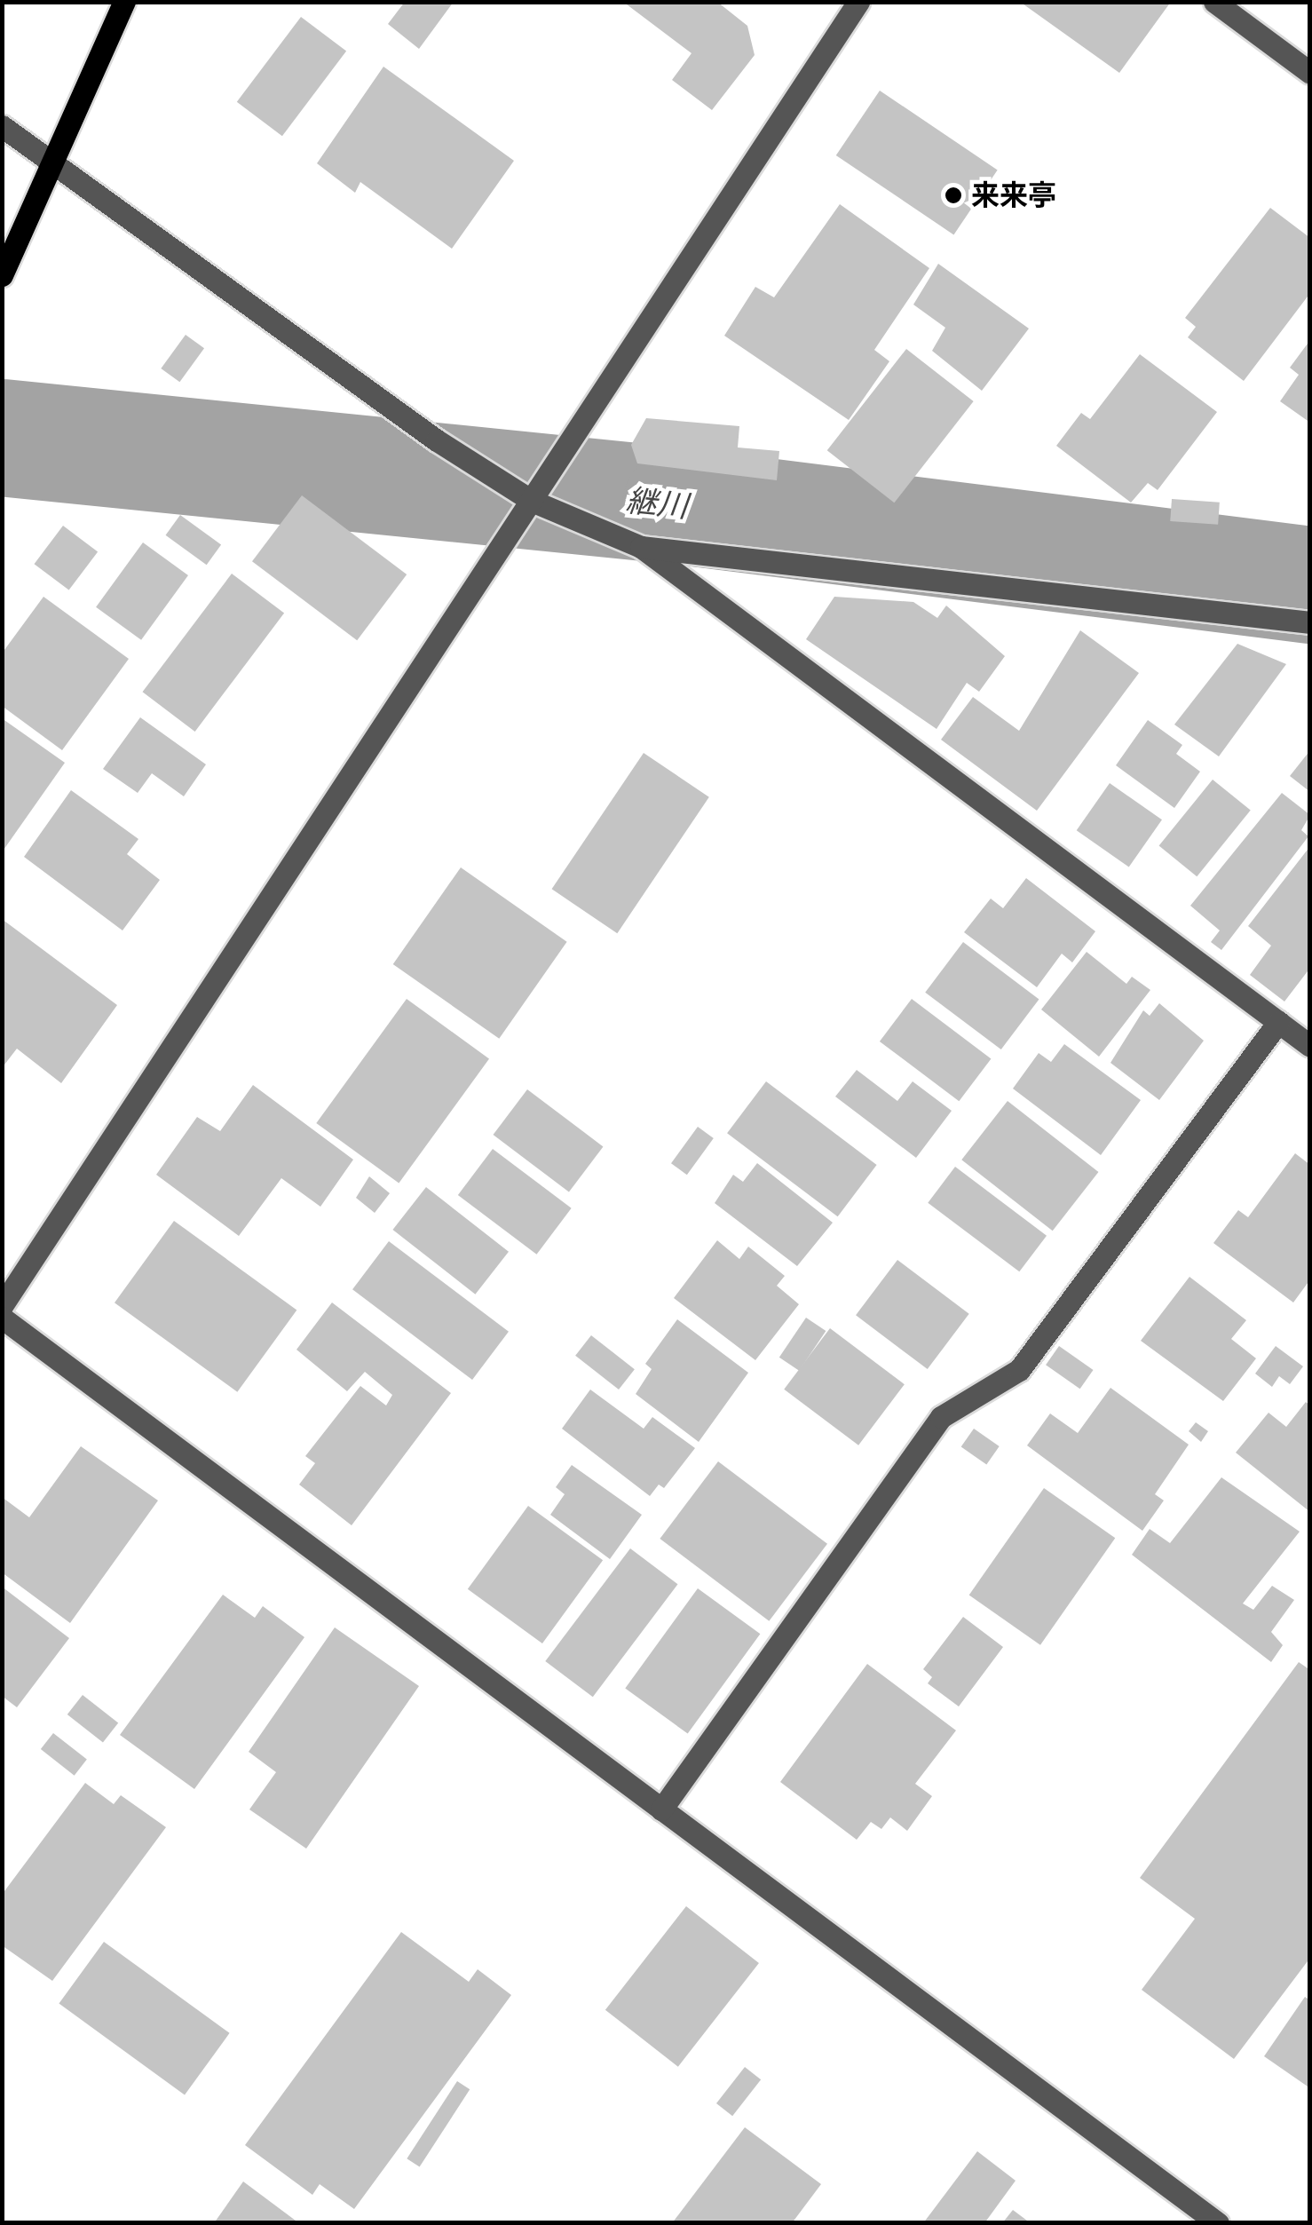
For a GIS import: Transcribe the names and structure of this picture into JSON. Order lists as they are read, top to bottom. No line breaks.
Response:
{"water":["継川"],"places":["来来亭"]}
